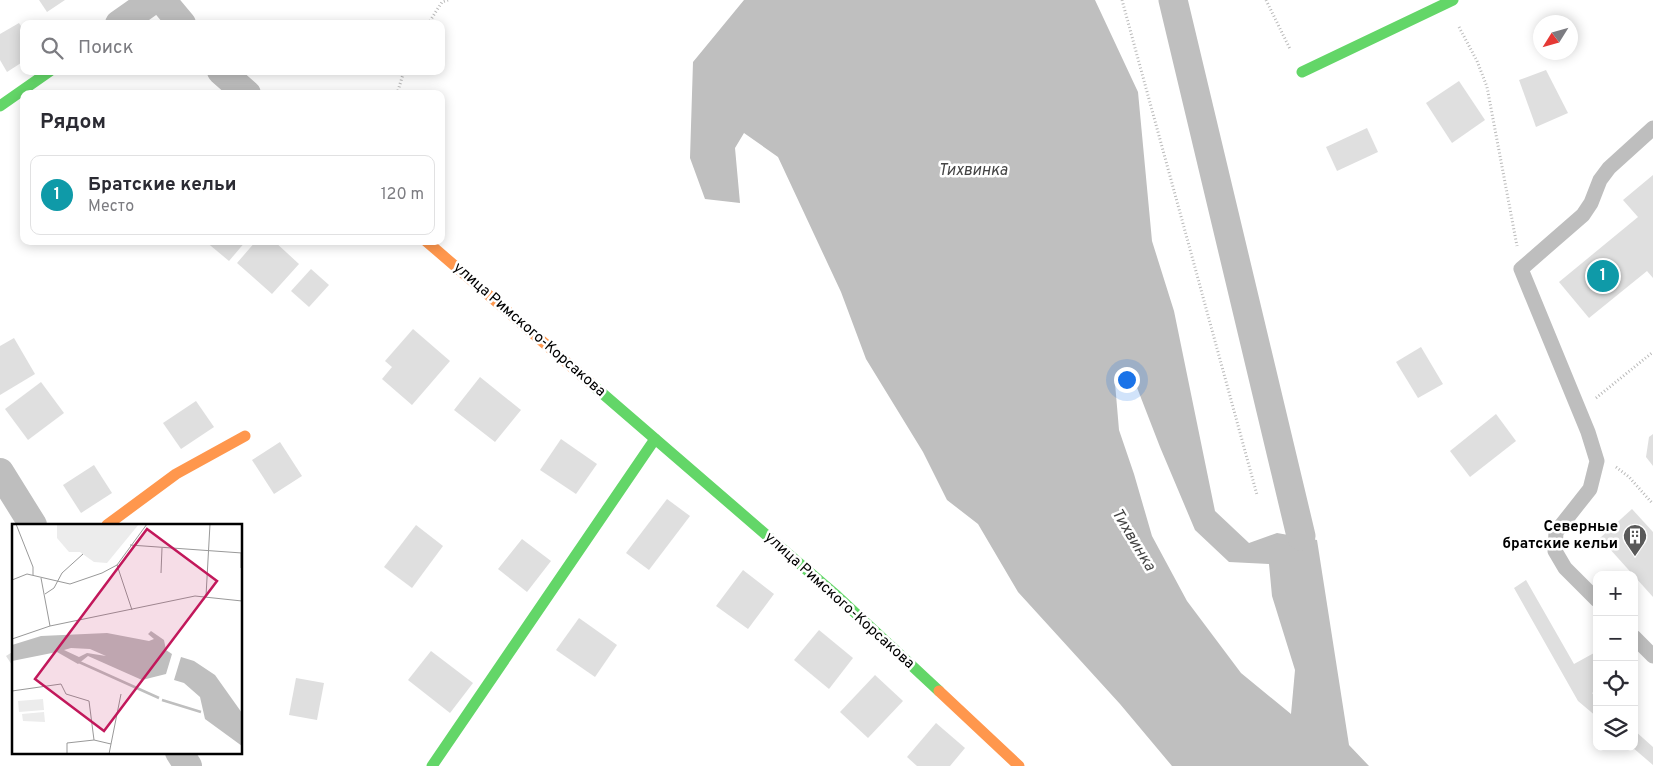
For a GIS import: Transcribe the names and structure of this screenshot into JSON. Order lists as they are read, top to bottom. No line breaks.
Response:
{"streets":{"street":["улица Римского-Корсакова"]},"water":["Тихвинка"],"places":{"building":["Северные братские кельи"]},"north":"bottom left","page":{"search":"Поиск","heading":"Рядом","list":[{"mark":"1","name":"Братские кельи","note":"Место","value":"120 m"}],"pins":"1","map_buttons":["+","−"]}}
